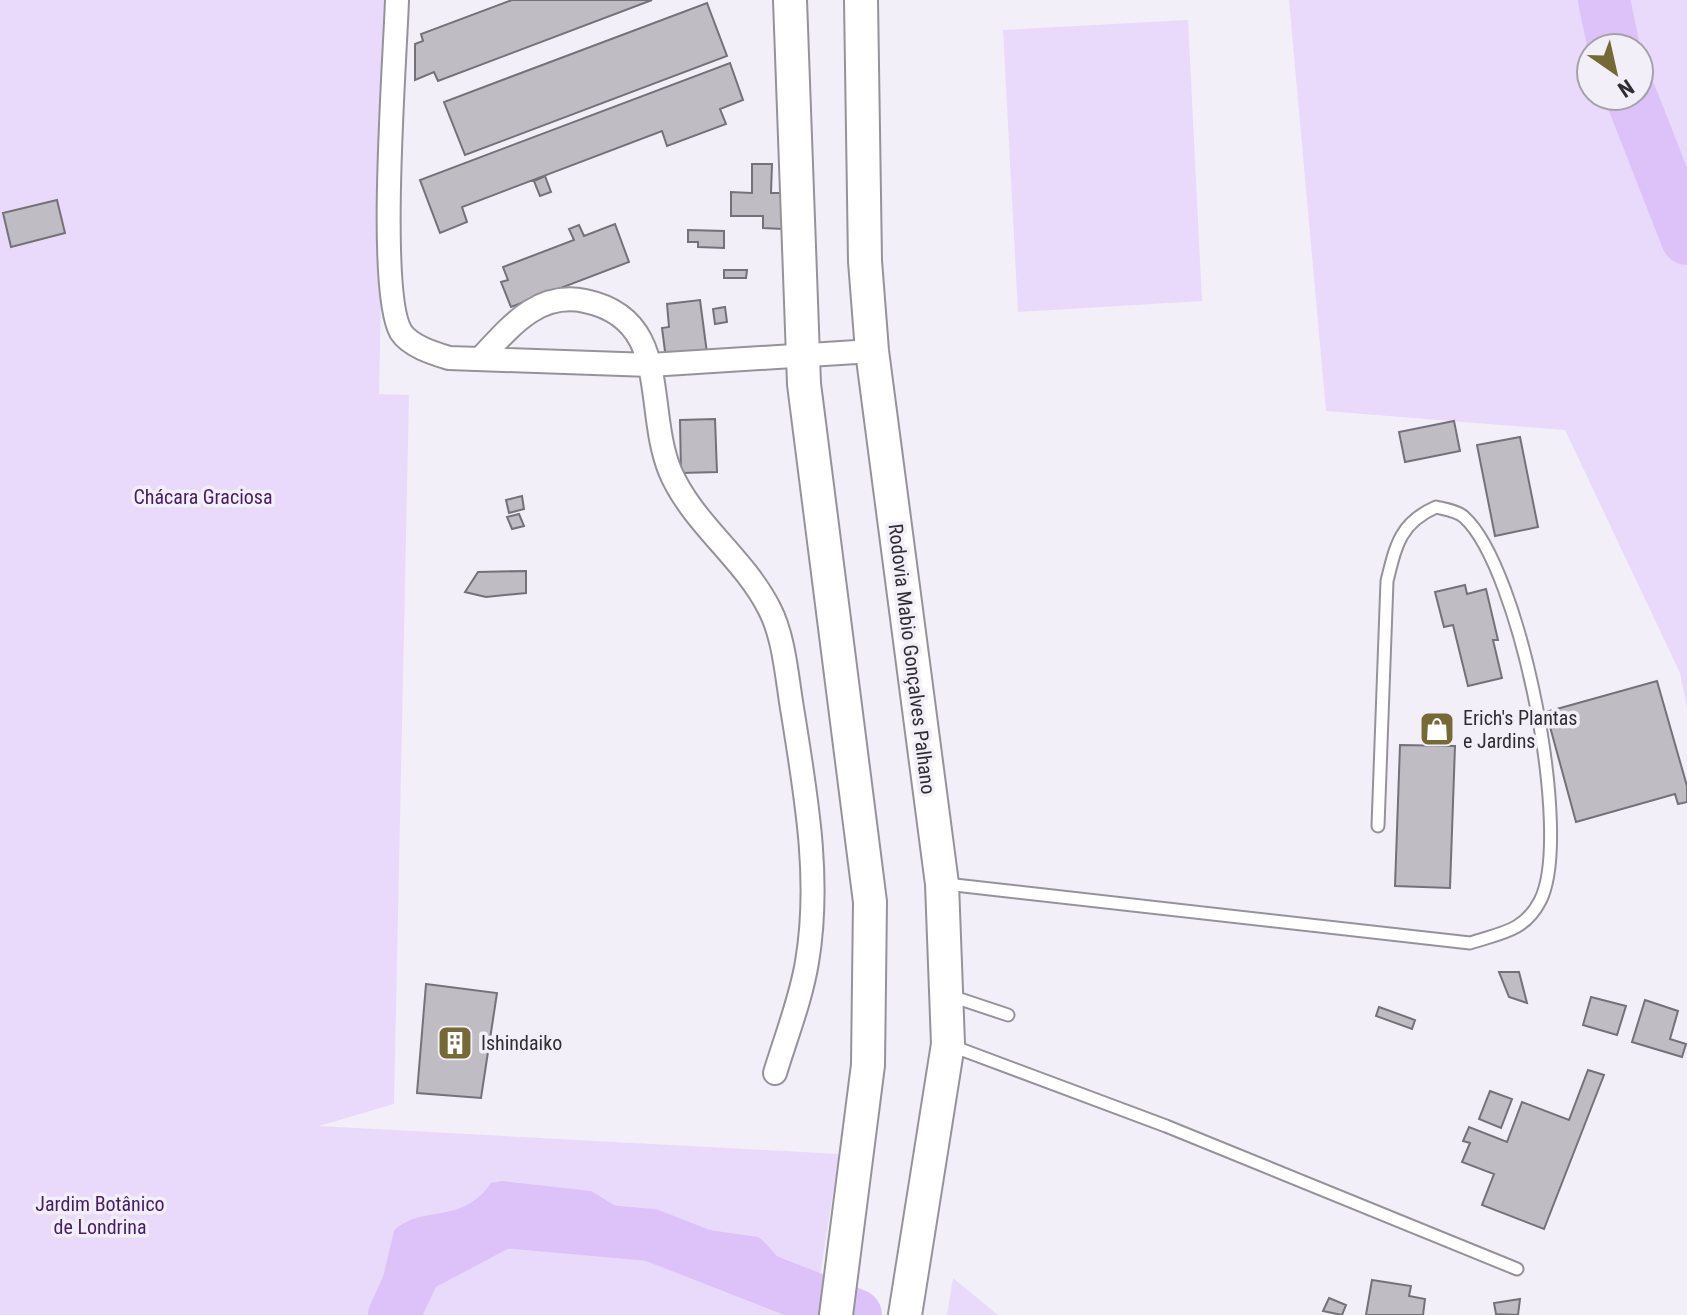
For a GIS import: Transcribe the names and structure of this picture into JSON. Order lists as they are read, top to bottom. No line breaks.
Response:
{"streets":{"main road":["Rodovia Mabio Gonçalves Palhano"]},"parks":["Chácara Graciosa","Jardim Botânico de Londrina"],"places":{"shop":["Erich's Plantas e Jardins"],"building":["Ishindaiko"]},"north":"bottom right"}
